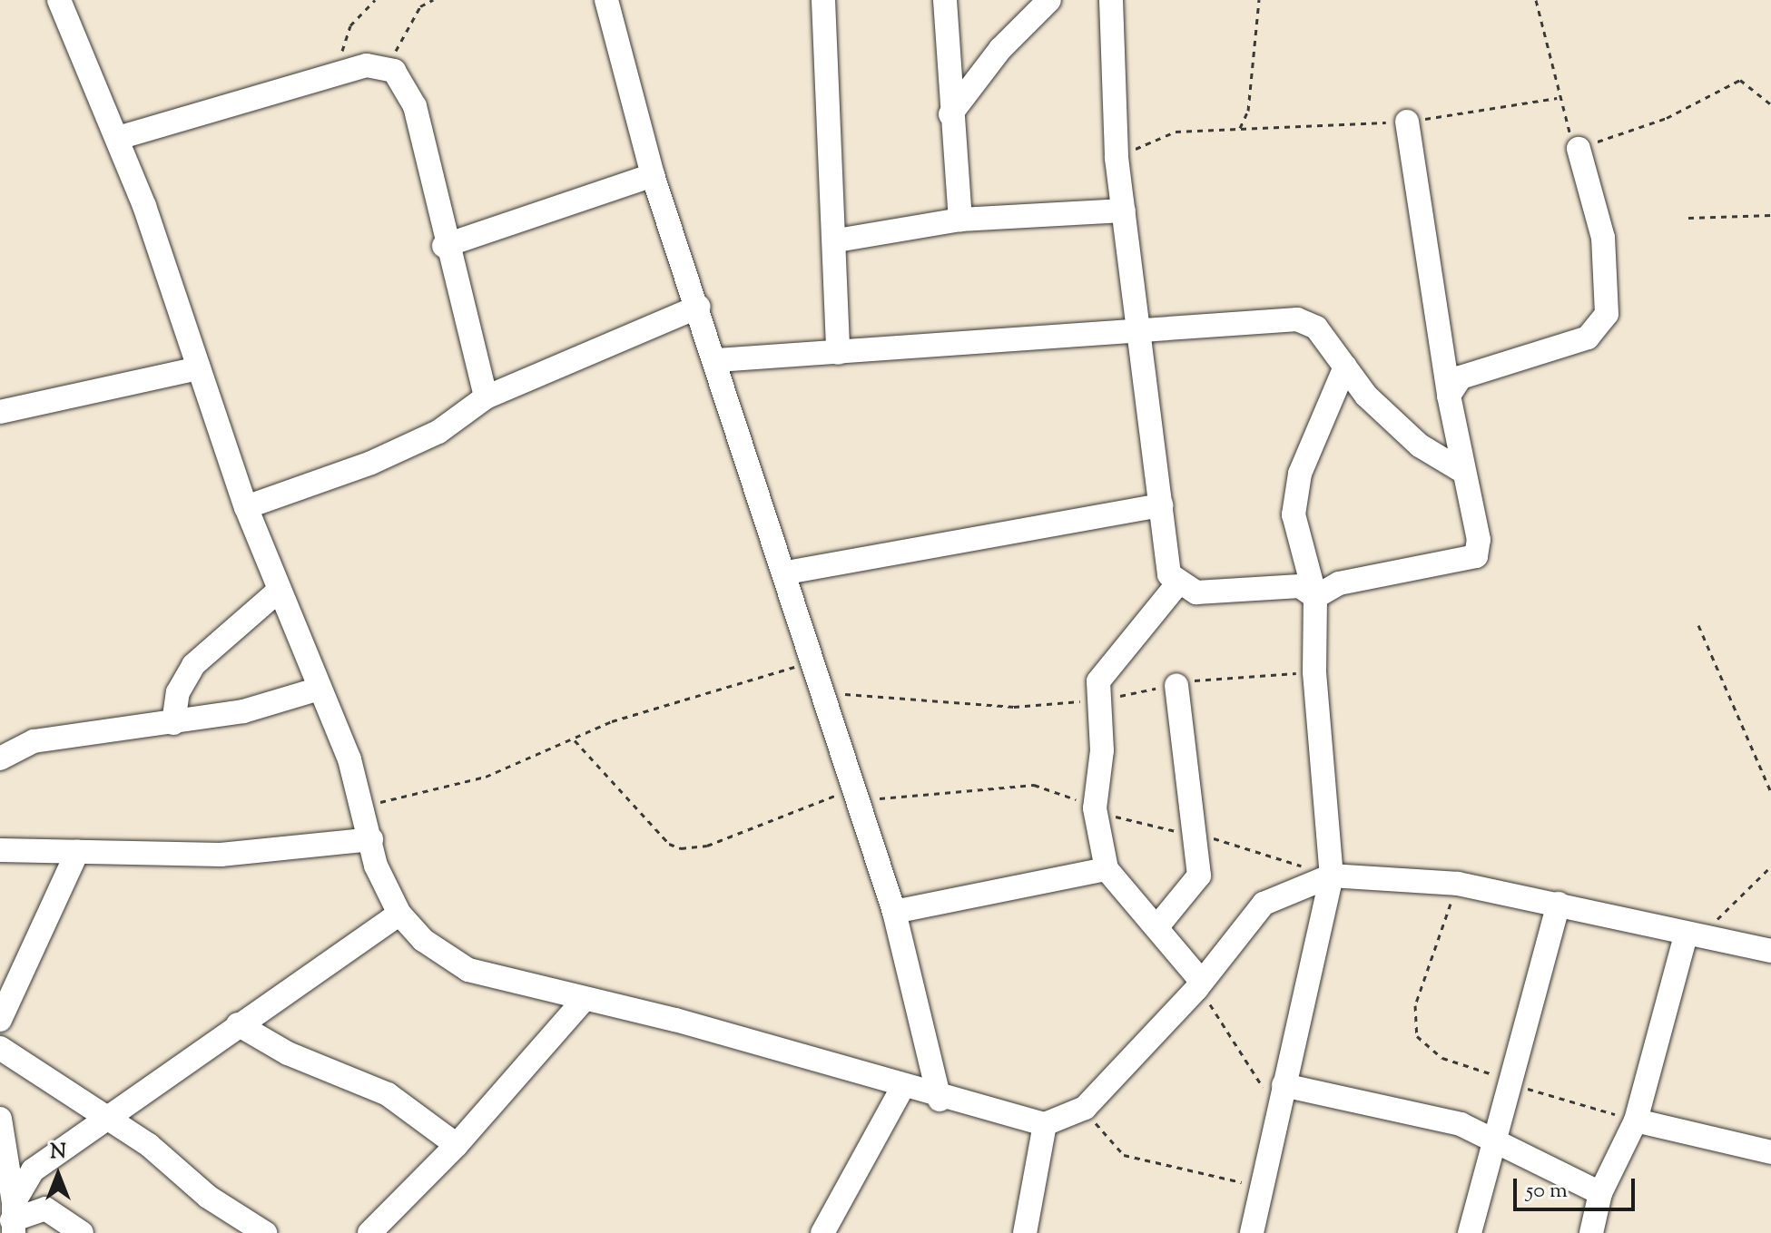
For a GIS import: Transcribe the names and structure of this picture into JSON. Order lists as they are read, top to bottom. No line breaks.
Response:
{"scale_bar":"50 m","north":"top"}
